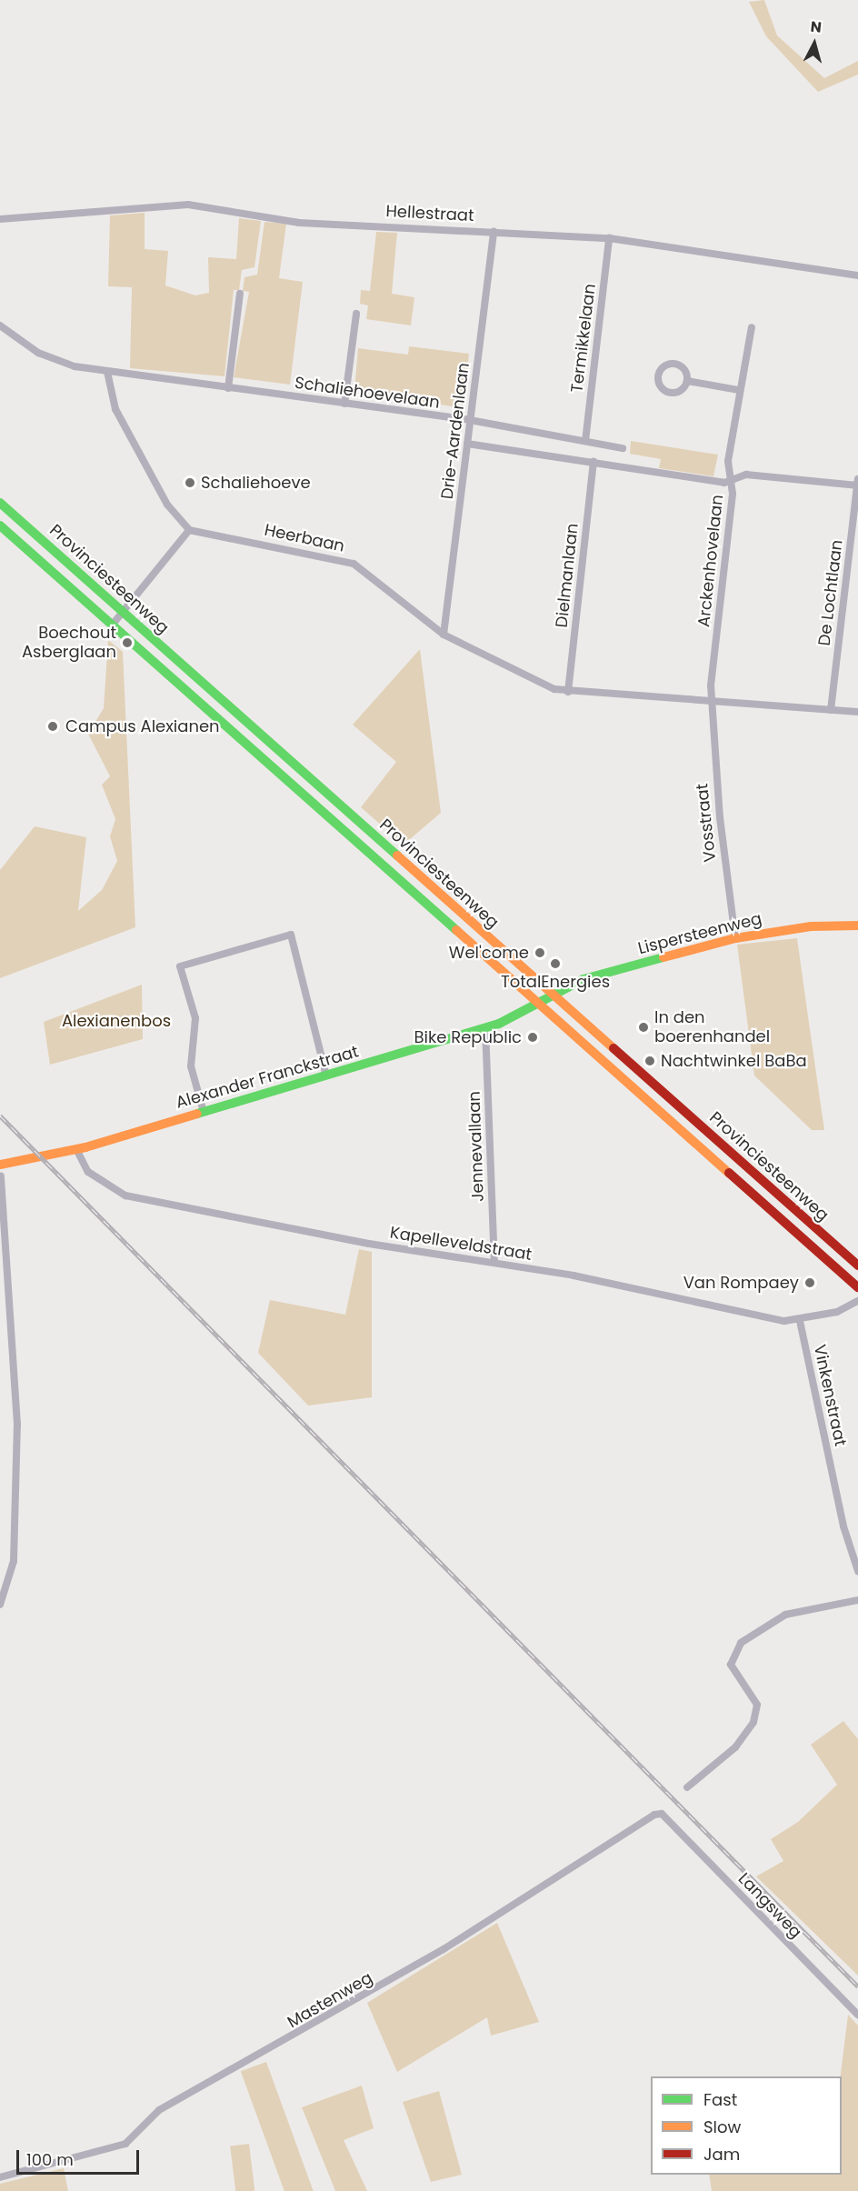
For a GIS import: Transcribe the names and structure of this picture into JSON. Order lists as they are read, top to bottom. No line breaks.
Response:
{"streets":{"main road":["Provinciesteenweg","Lispersteenweg","Alexander Franckstraat"],"street":["Hellestraat","Termikkelaan","Schaliehoevelaan","Drie-Aardenlaan","Heerbaan","Arckenhovelaan","Dielmanlaan","De Lochtlaan","Vosstraat","Jennevallaan","Kapelleveldstraat","Vinkenstraat","Langsweg","Mastenweg"]},"crossings":[["Hellestraat","Termikkelaan"],["Hellestraat","Drie-Aardenlaan"],["Termikkelaan","Schaliehoevelaan"],["Schaliehoevelaan","Drie-Aardenlaan"],["Drie-Aardenlaan","Heerbaan"],["Heerbaan","Arckenhovelaan"],["Heerbaan","Dielmanlaan"],["Heerbaan","De Lochtlaan"],["Heerbaan","Vosstraat"],["Arckenhovelaan","Vosstraat"],["Provinciesteenweg","Lispersteenweg"],["Provinciesteenweg","Alexander Franckstraat"],["Vosstraat","Lispersteenweg"],["Lispersteenweg","Alexander Franckstraat"],["Alexander Franckstraat","Jennevallaan"],["Alexander Franckstraat","Kapelleveldstraat"],["Jennevallaan","Kapelleveldstraat"],["Kapelleveldstraat","Vinkenstraat"],["Langsweg","Mastenweg"]],"parks":["Alexianenbos"],"places":["Schaliehoeve","Boechout Asberglaan","Campus Alexianen","Wel'come","TotalEnergies","In den boerenhandel","Bike Republic","Nachtwinkel BaBa","Van Rompaey"],"legend":["Fast","Slow","Jam"],"scale_bar":"100 m","north":"top"}
